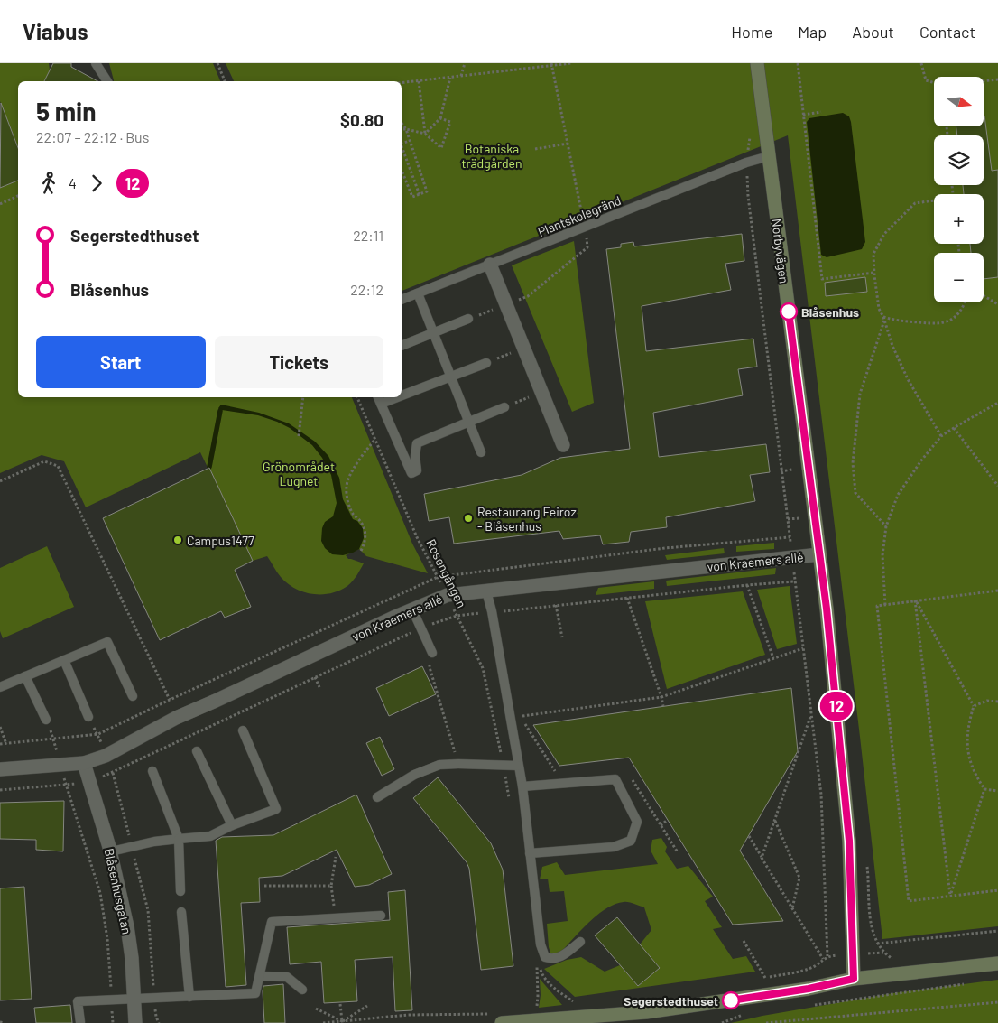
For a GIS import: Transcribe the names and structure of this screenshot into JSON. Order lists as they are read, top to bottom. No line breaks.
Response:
{"streets":{"street":["Norbyvägen","von Kraemers allé","Blåsenhusgatan"],"lane":["Plantskolegränd"],"path":["Rosengången"]},"crossings":[["Plantskolegränd","Norbyvägen"],["Norbyvägen","von Kraemers allé"],["von Kraemers allé","Rosengången"],["von Kraemers allé","Blåsenhusgatan"]],"parks":["Botaniska trädgården","Grönområdet Lugnet"],"places":["Blåsenhus","Restaurang Feiroz - Blåsenhus","Campus1477","Segerstedthuset"],"lines":["bus line 12"],"north":"right","page":{"header":"Viabus","nav":["Home","Map","About","Contact"],"on_map":"12","map_buttons":["+","−"],"heading":["5 min","22:07 – 22:12 · Bus","$0.80"],"legs":["4","12"],"list":[{"name":"Segerstedthuset","value":"22:11"},{"name":"Blåsenhus","value":"22:12"}],"buttons":["Start","Tickets"]}}
